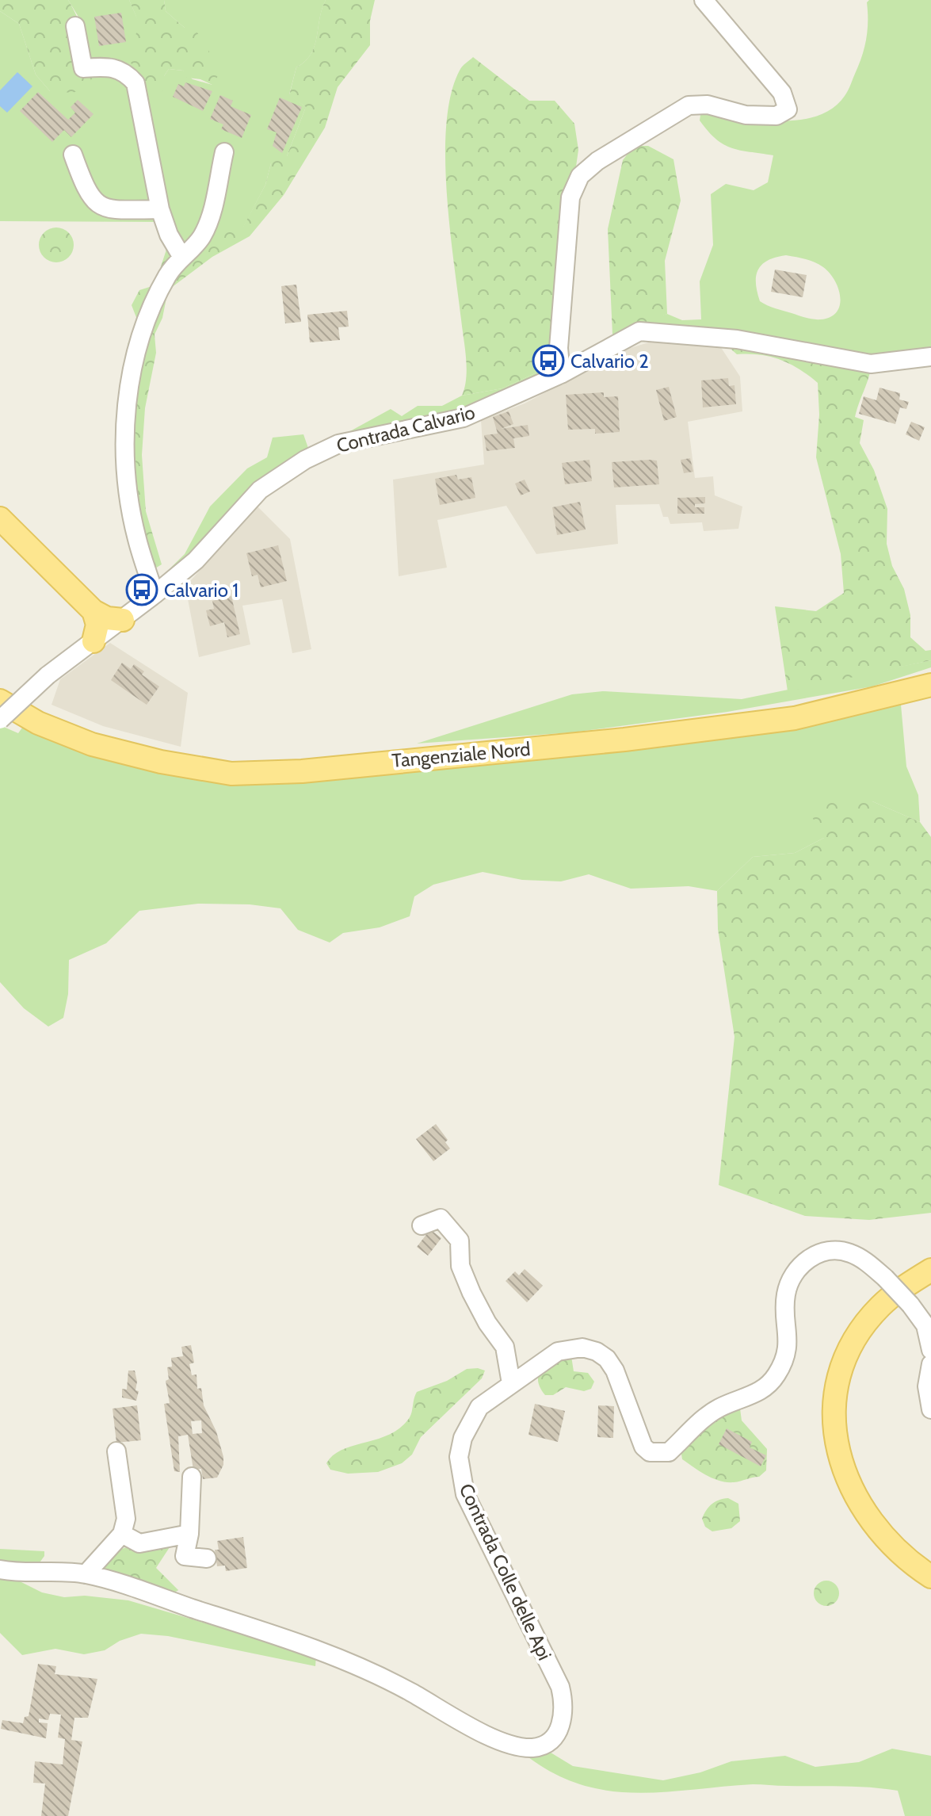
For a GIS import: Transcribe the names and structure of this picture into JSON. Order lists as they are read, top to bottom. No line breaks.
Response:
{"streets":{"main road":["Tangenziale Nord"],"street":["Contrada Calvario","Contrada Colle delle Api"]},"places":{"bus stop":["Calvario 2","Calvario 1"]}}
